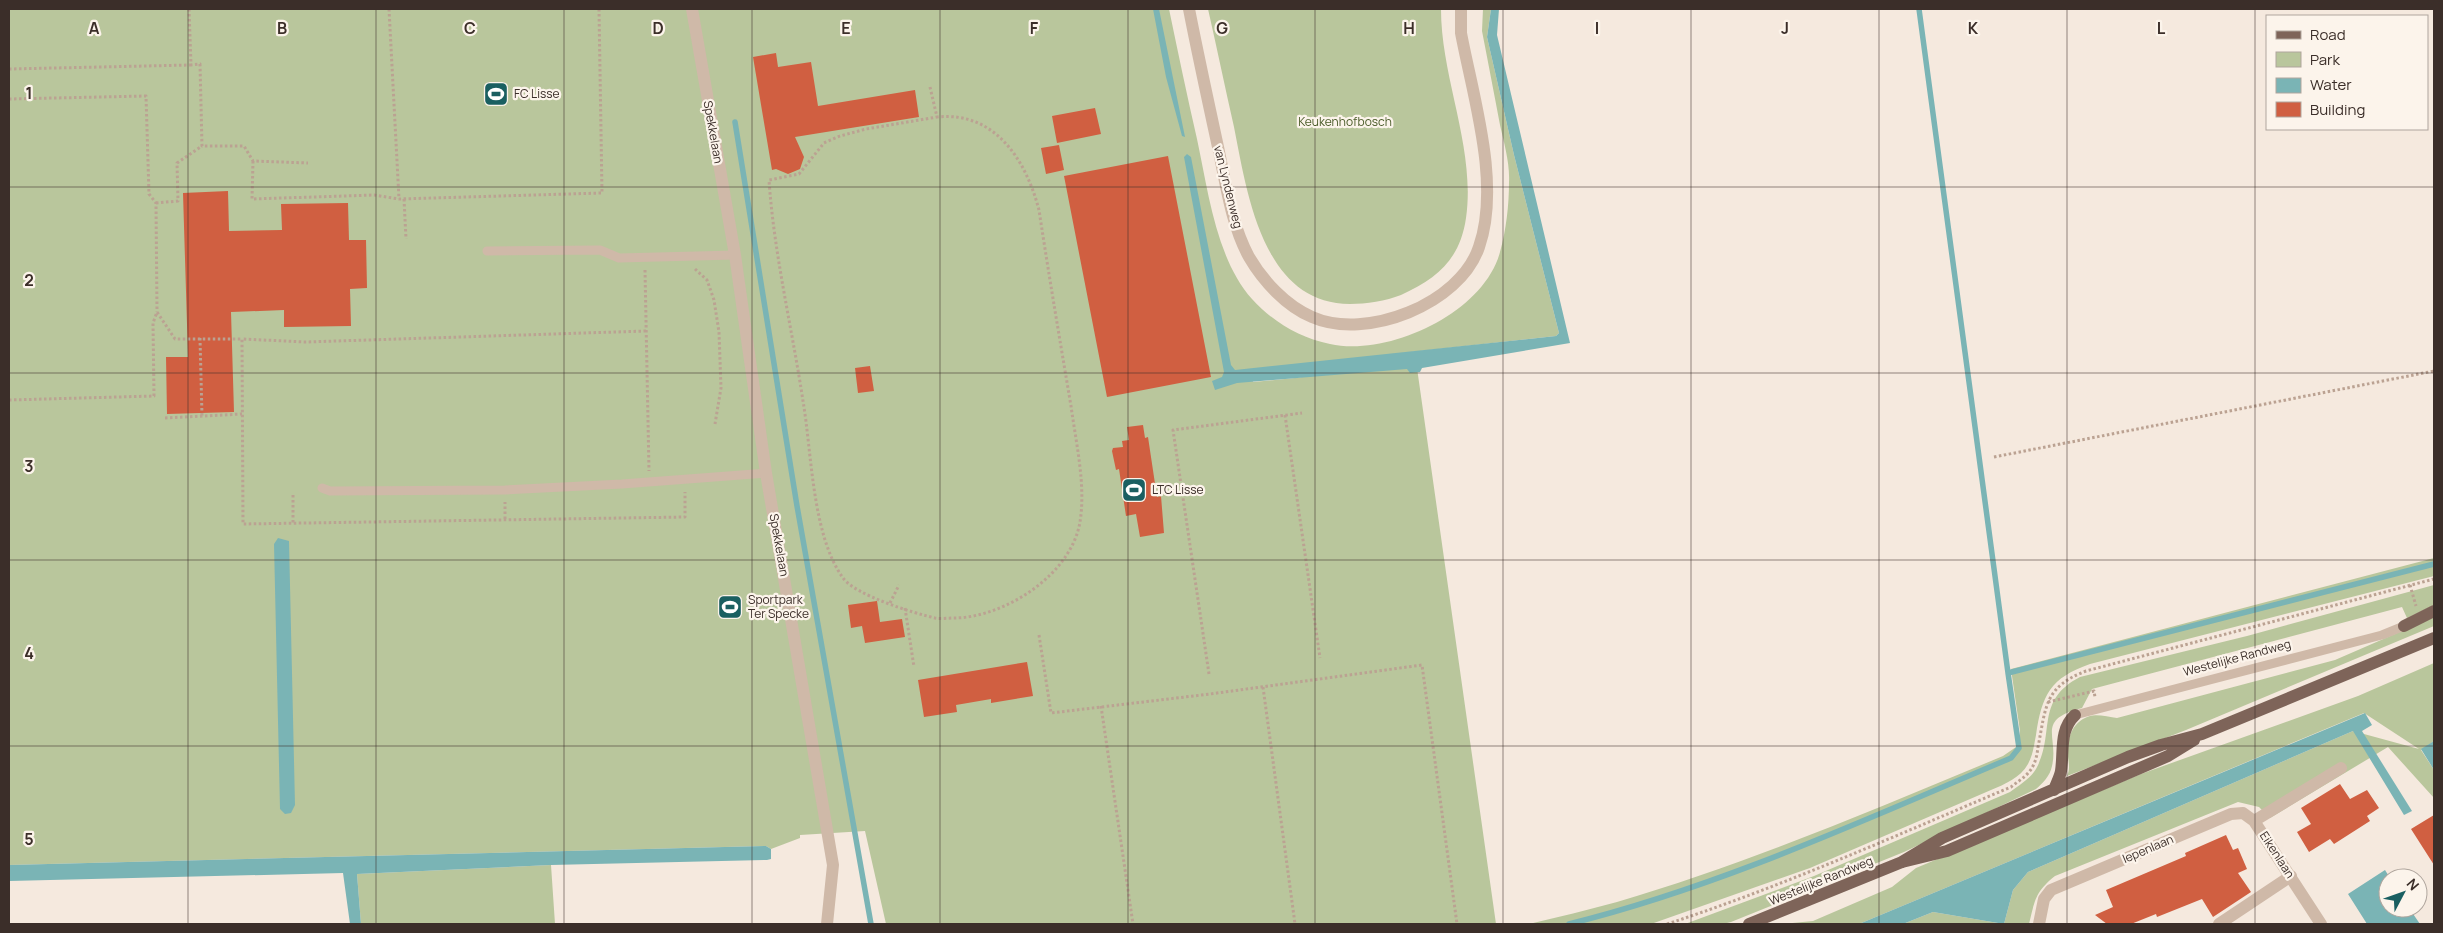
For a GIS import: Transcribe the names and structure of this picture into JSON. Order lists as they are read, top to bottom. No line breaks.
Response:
{"streets":{"main road":["Westelijke Randweg"],"street":["Spekkelaan","van Lyndenweg","Iepenlaan","Eikenlaan"]},"crossings":[["Iepenlaan","Eikenlaan"]],"parks":["Keukenhofbosch"],"places":{"sports":["FC Lisse","LTC Lisse","Sportpark Ter Specke"]},"legend":["Road","Park","Water","Building"],"north":"top right","grid":{"columns":["A","B","C","D","E","F","G","H","I","J","K","L"],"rows":["1","2","3","4","5"]}}
